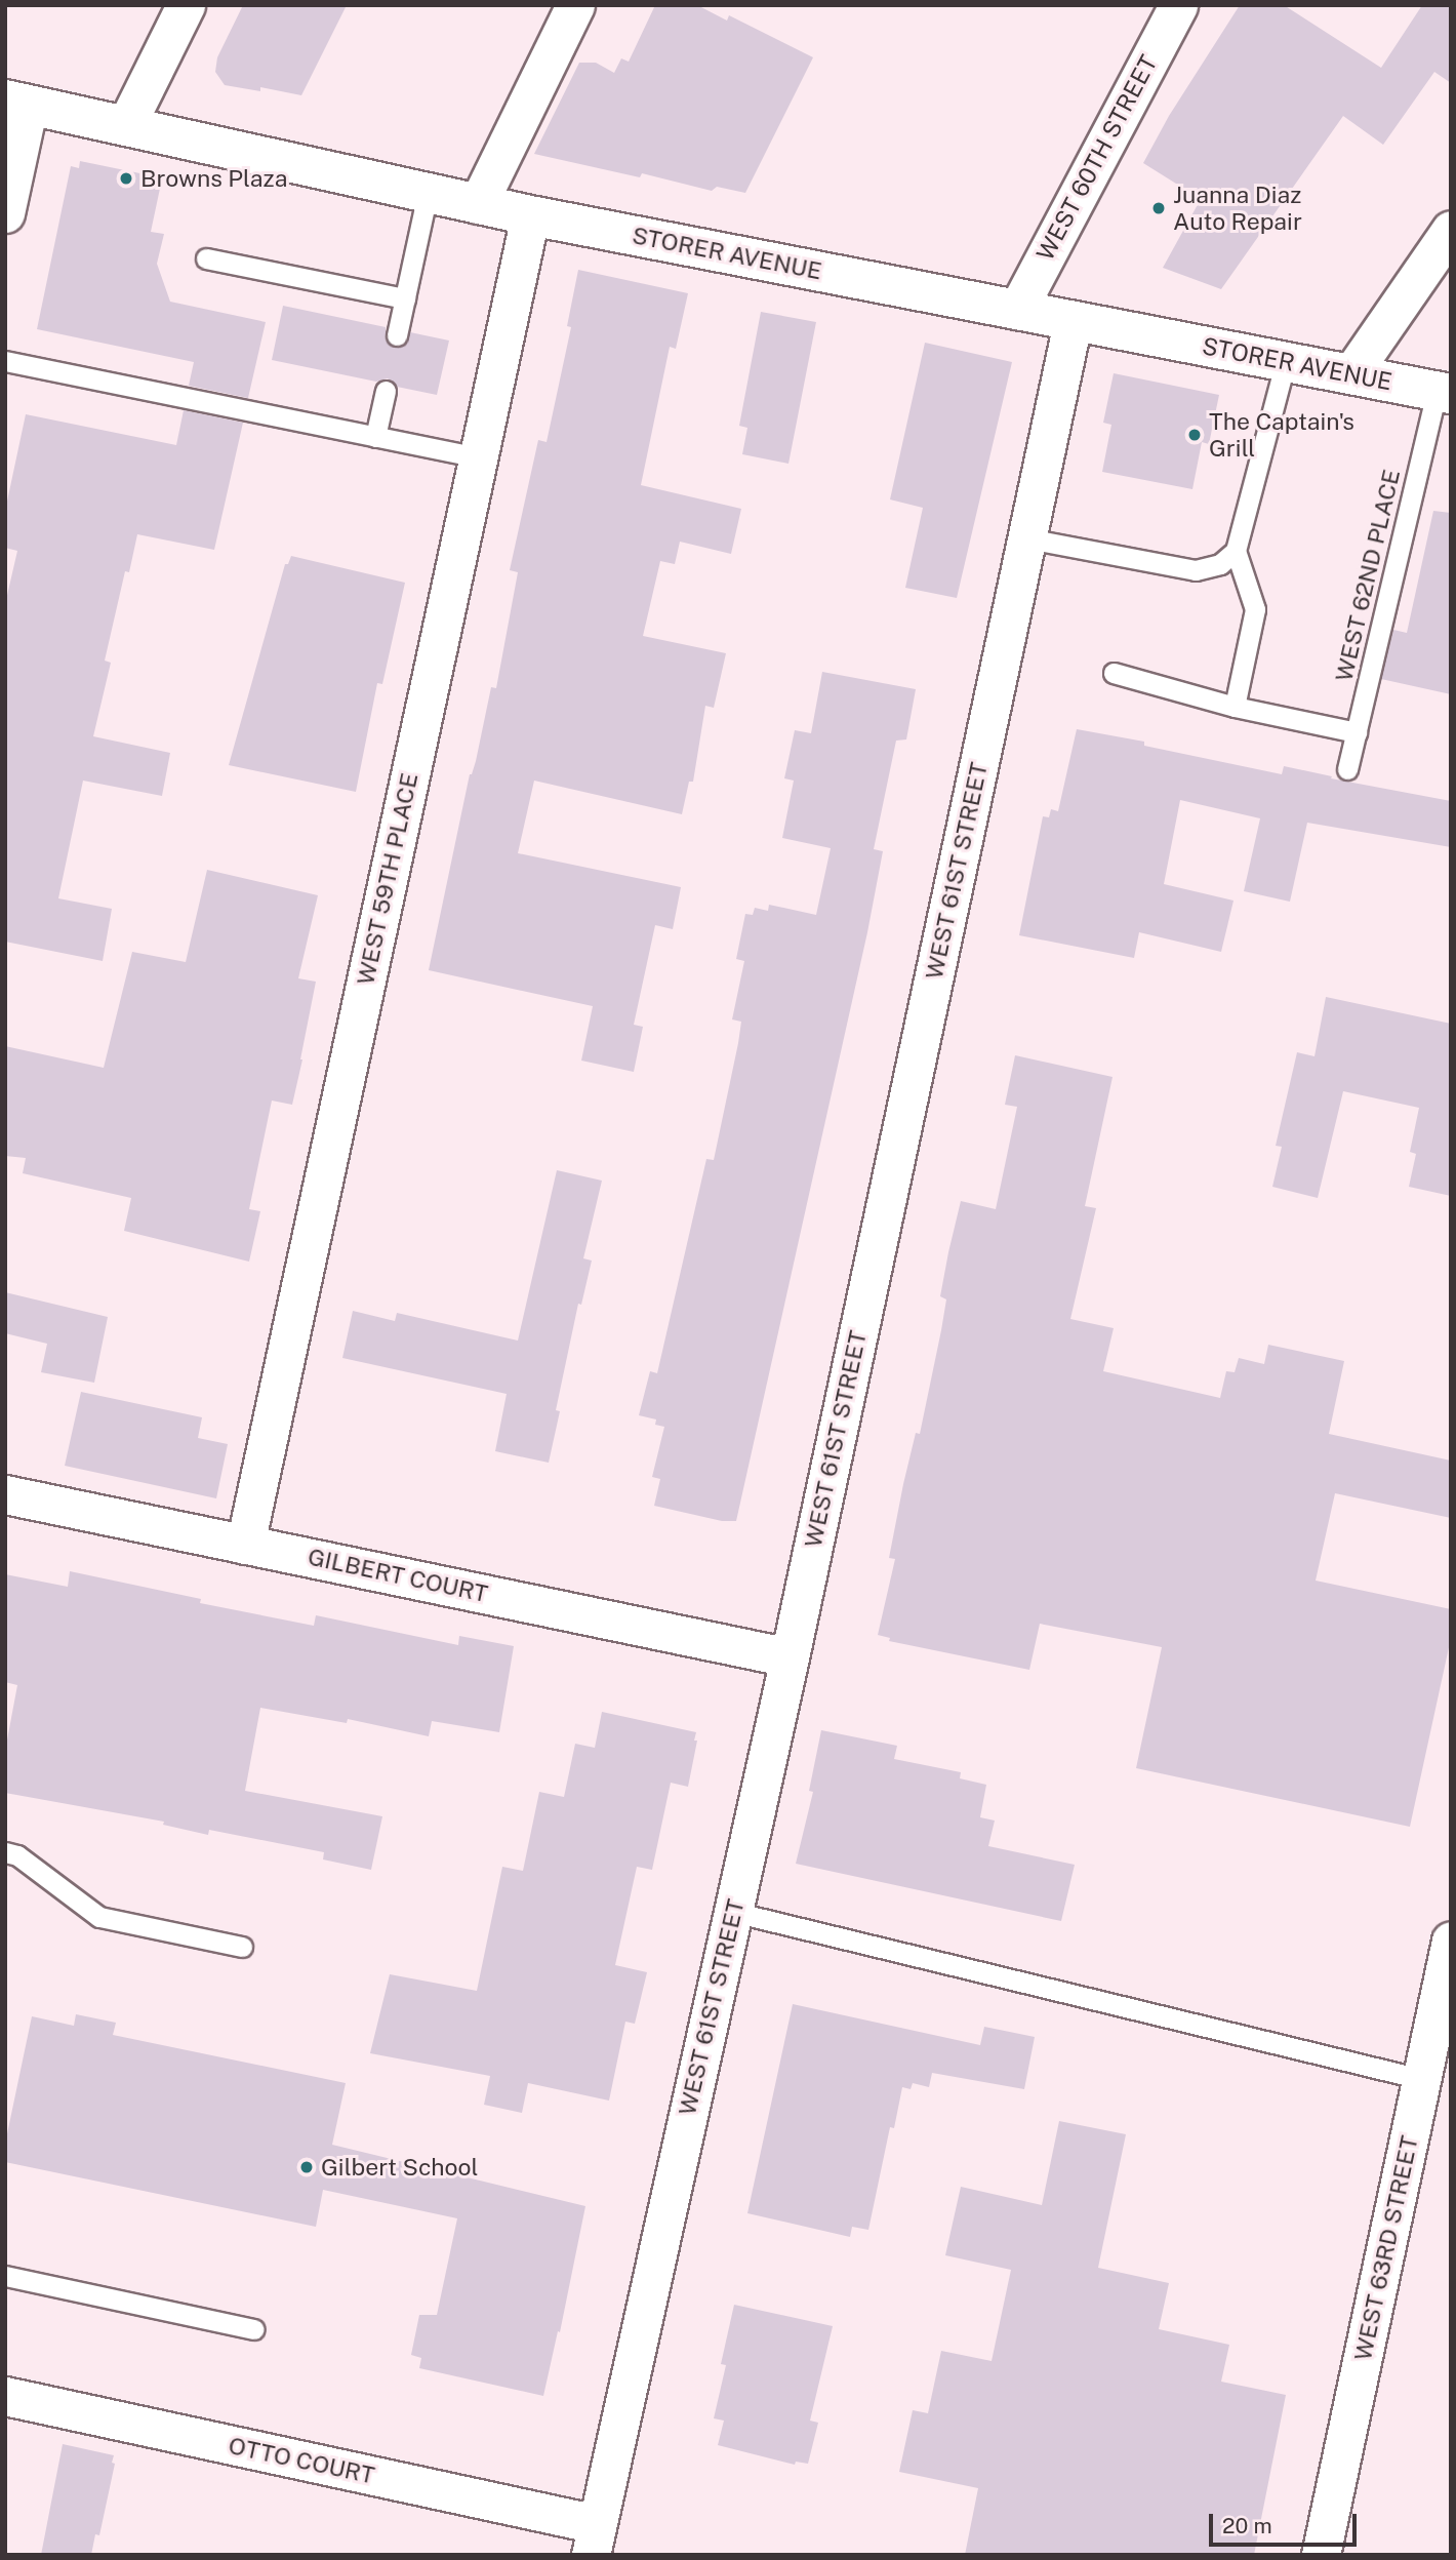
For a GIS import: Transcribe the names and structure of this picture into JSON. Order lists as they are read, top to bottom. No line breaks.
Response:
{"streets":{"street":["WEST 60TH STREET","STORER AVENUE","WEST 61ST STREET","WEST 59TH PLACE","GILBERT COURT","WEST 63RD STREET","OTTO COURT"],"lane":["WEST 62ND PLACE"]},"crossings":[["WEST 60TH STREET","STORER AVENUE"],["STORER AVENUE","WEST 62ND PLACE"],["STORER AVENUE","WEST 61ST STREET"],["STORER AVENUE","WEST 59TH PLACE"],["WEST 61ST STREET","GILBERT COURT"],["WEST 61ST STREET","OTTO COURT"],["WEST 59TH PLACE","GILBERT COURT"]],"places":["Browns Plaza","Juanna Diaz Auto Repair","The Captain's Grill","Gilbert School"],"scale_bar":"20 m"}
